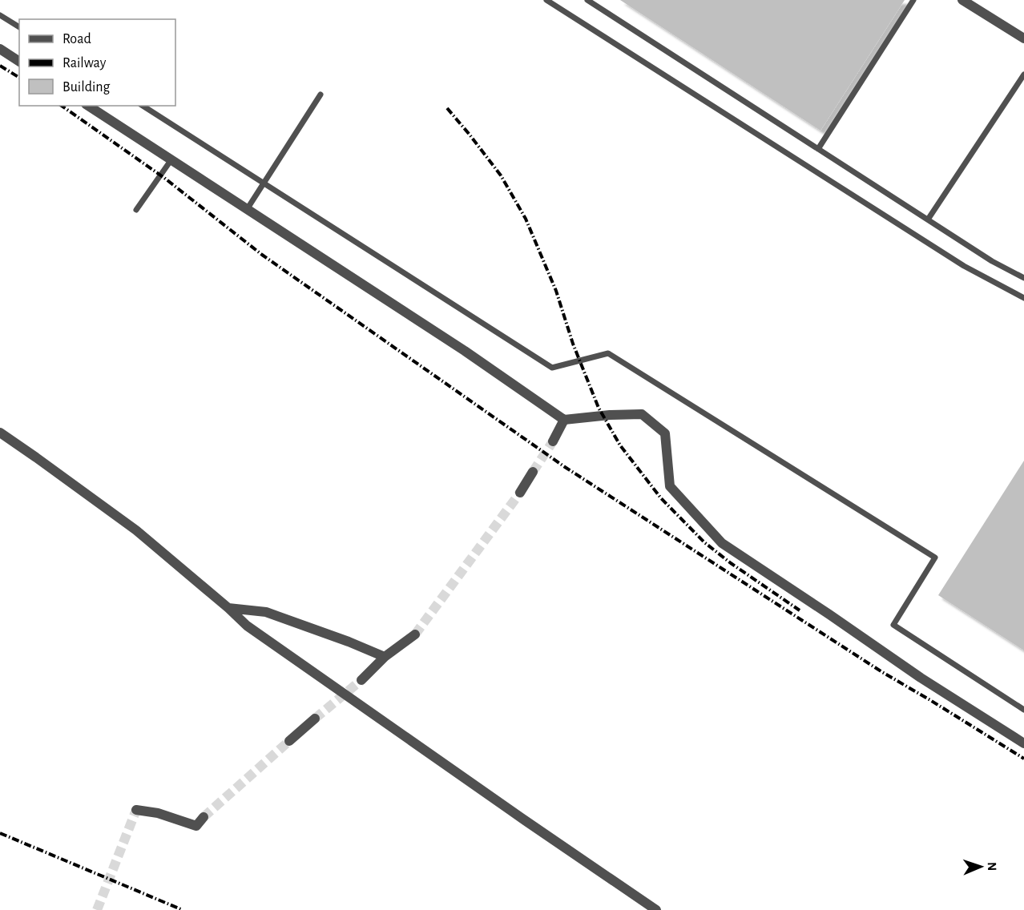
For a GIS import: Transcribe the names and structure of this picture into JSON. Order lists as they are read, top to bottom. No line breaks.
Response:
{"legend":["Road","Railway","Building"],"north":"right"}
